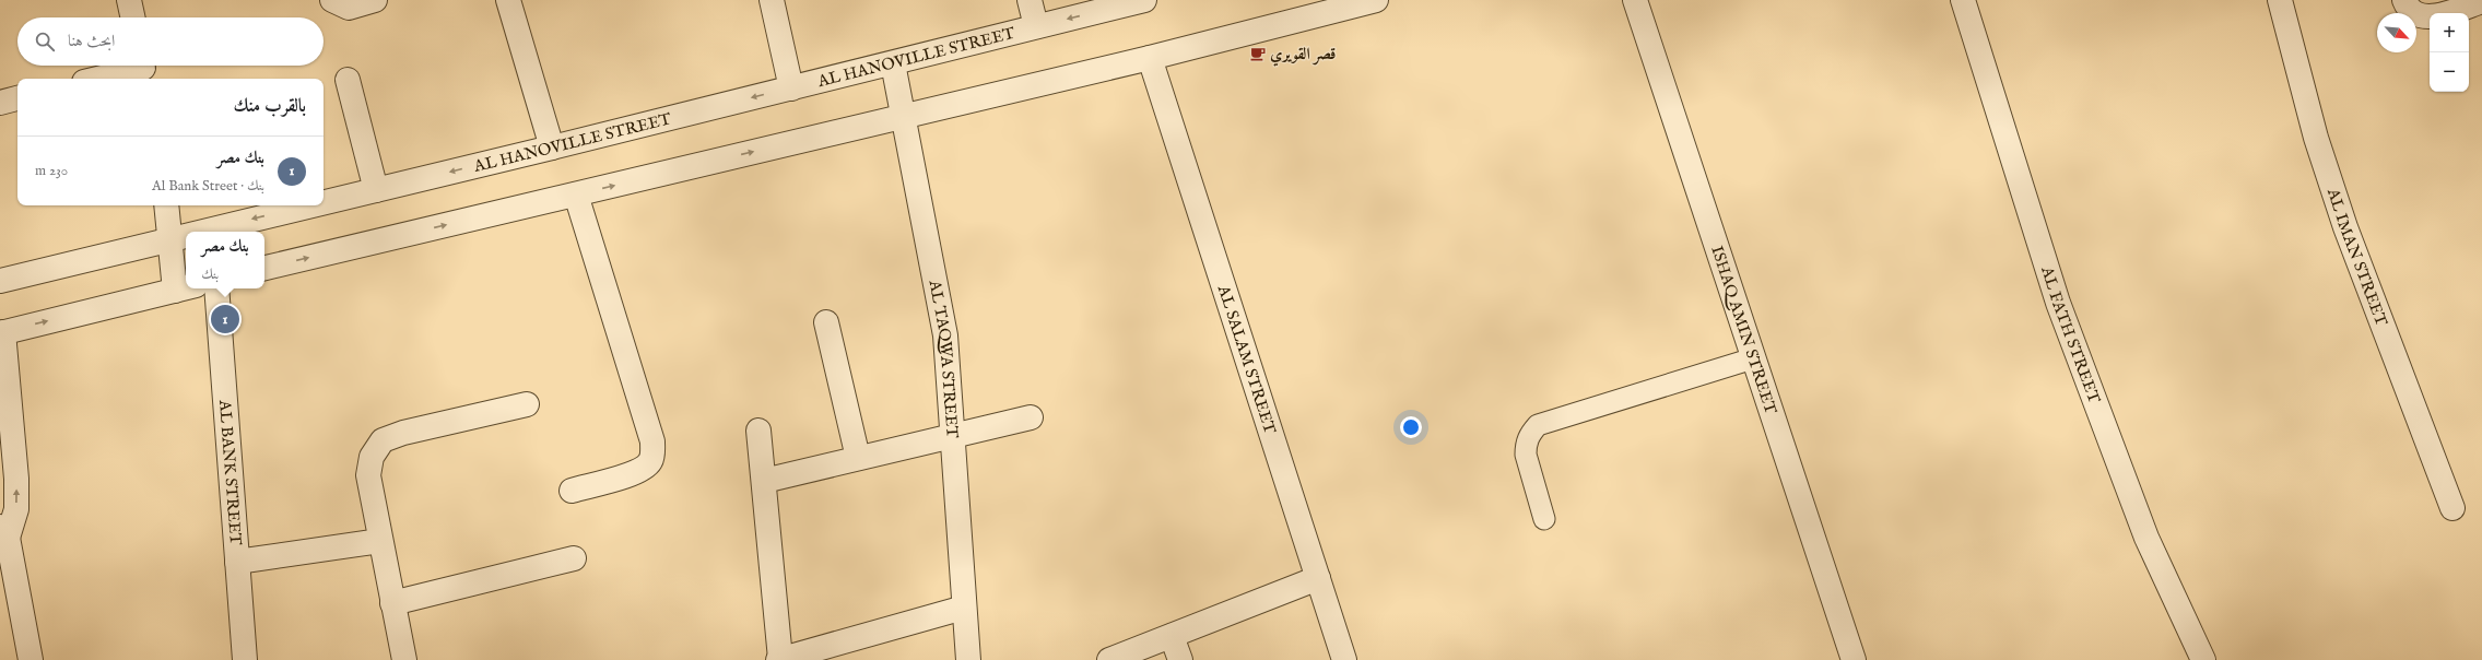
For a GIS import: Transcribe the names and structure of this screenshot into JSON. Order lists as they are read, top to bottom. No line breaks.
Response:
{"streets":{"street":["AL HANOVILLE STREET","AL IMAN STREET","ISHAQ AMIN STREET","AL FATH STREET","AL SALAM STREET","AL TAQWA STREET","AL BANK STREET"]},"crossings":[["AL HANOVILLE STREET","AL TAQWA STREET"]],"places":{"cafe":["قصر القويري"]},"north":"bottom right","page":{"map_buttons":["+","−"],"search":"ابحث هنا","heading":"بالقرب منك","list":[{"mark":"1","name":"بنك مصر","note":"بنك · Al Bank Street","value":"230 m"}],"popup":["بنك مصر","بنك"],"pins":"1"}}
